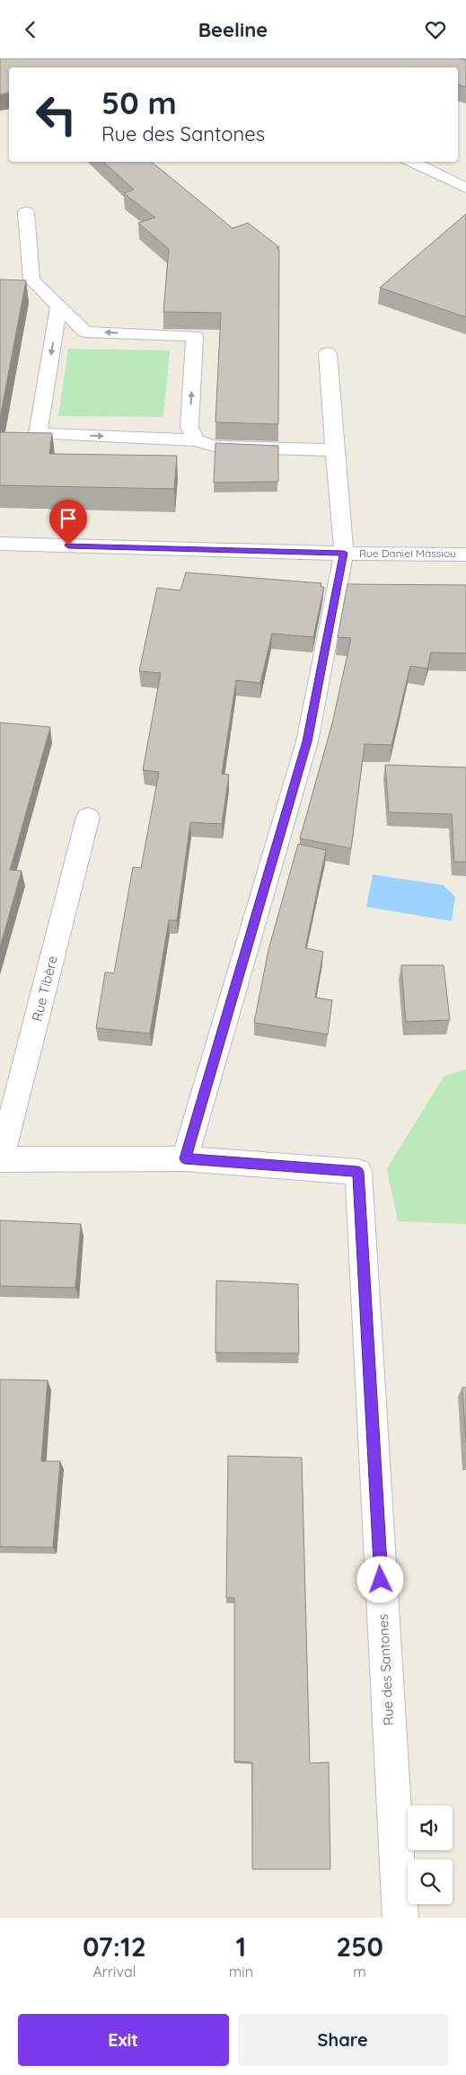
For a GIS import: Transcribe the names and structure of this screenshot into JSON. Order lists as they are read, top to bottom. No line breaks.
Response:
{"streets":{"street":["Rue Daniel Massiou","Rue Tibère","Rue des Santones"]},"page":{"header":"Beeline","turn":["50 m","Rue des Santones"],"eta":["07:12","Arrival","1","min","250","m"],"buttons":["Exit","Share"]}}
